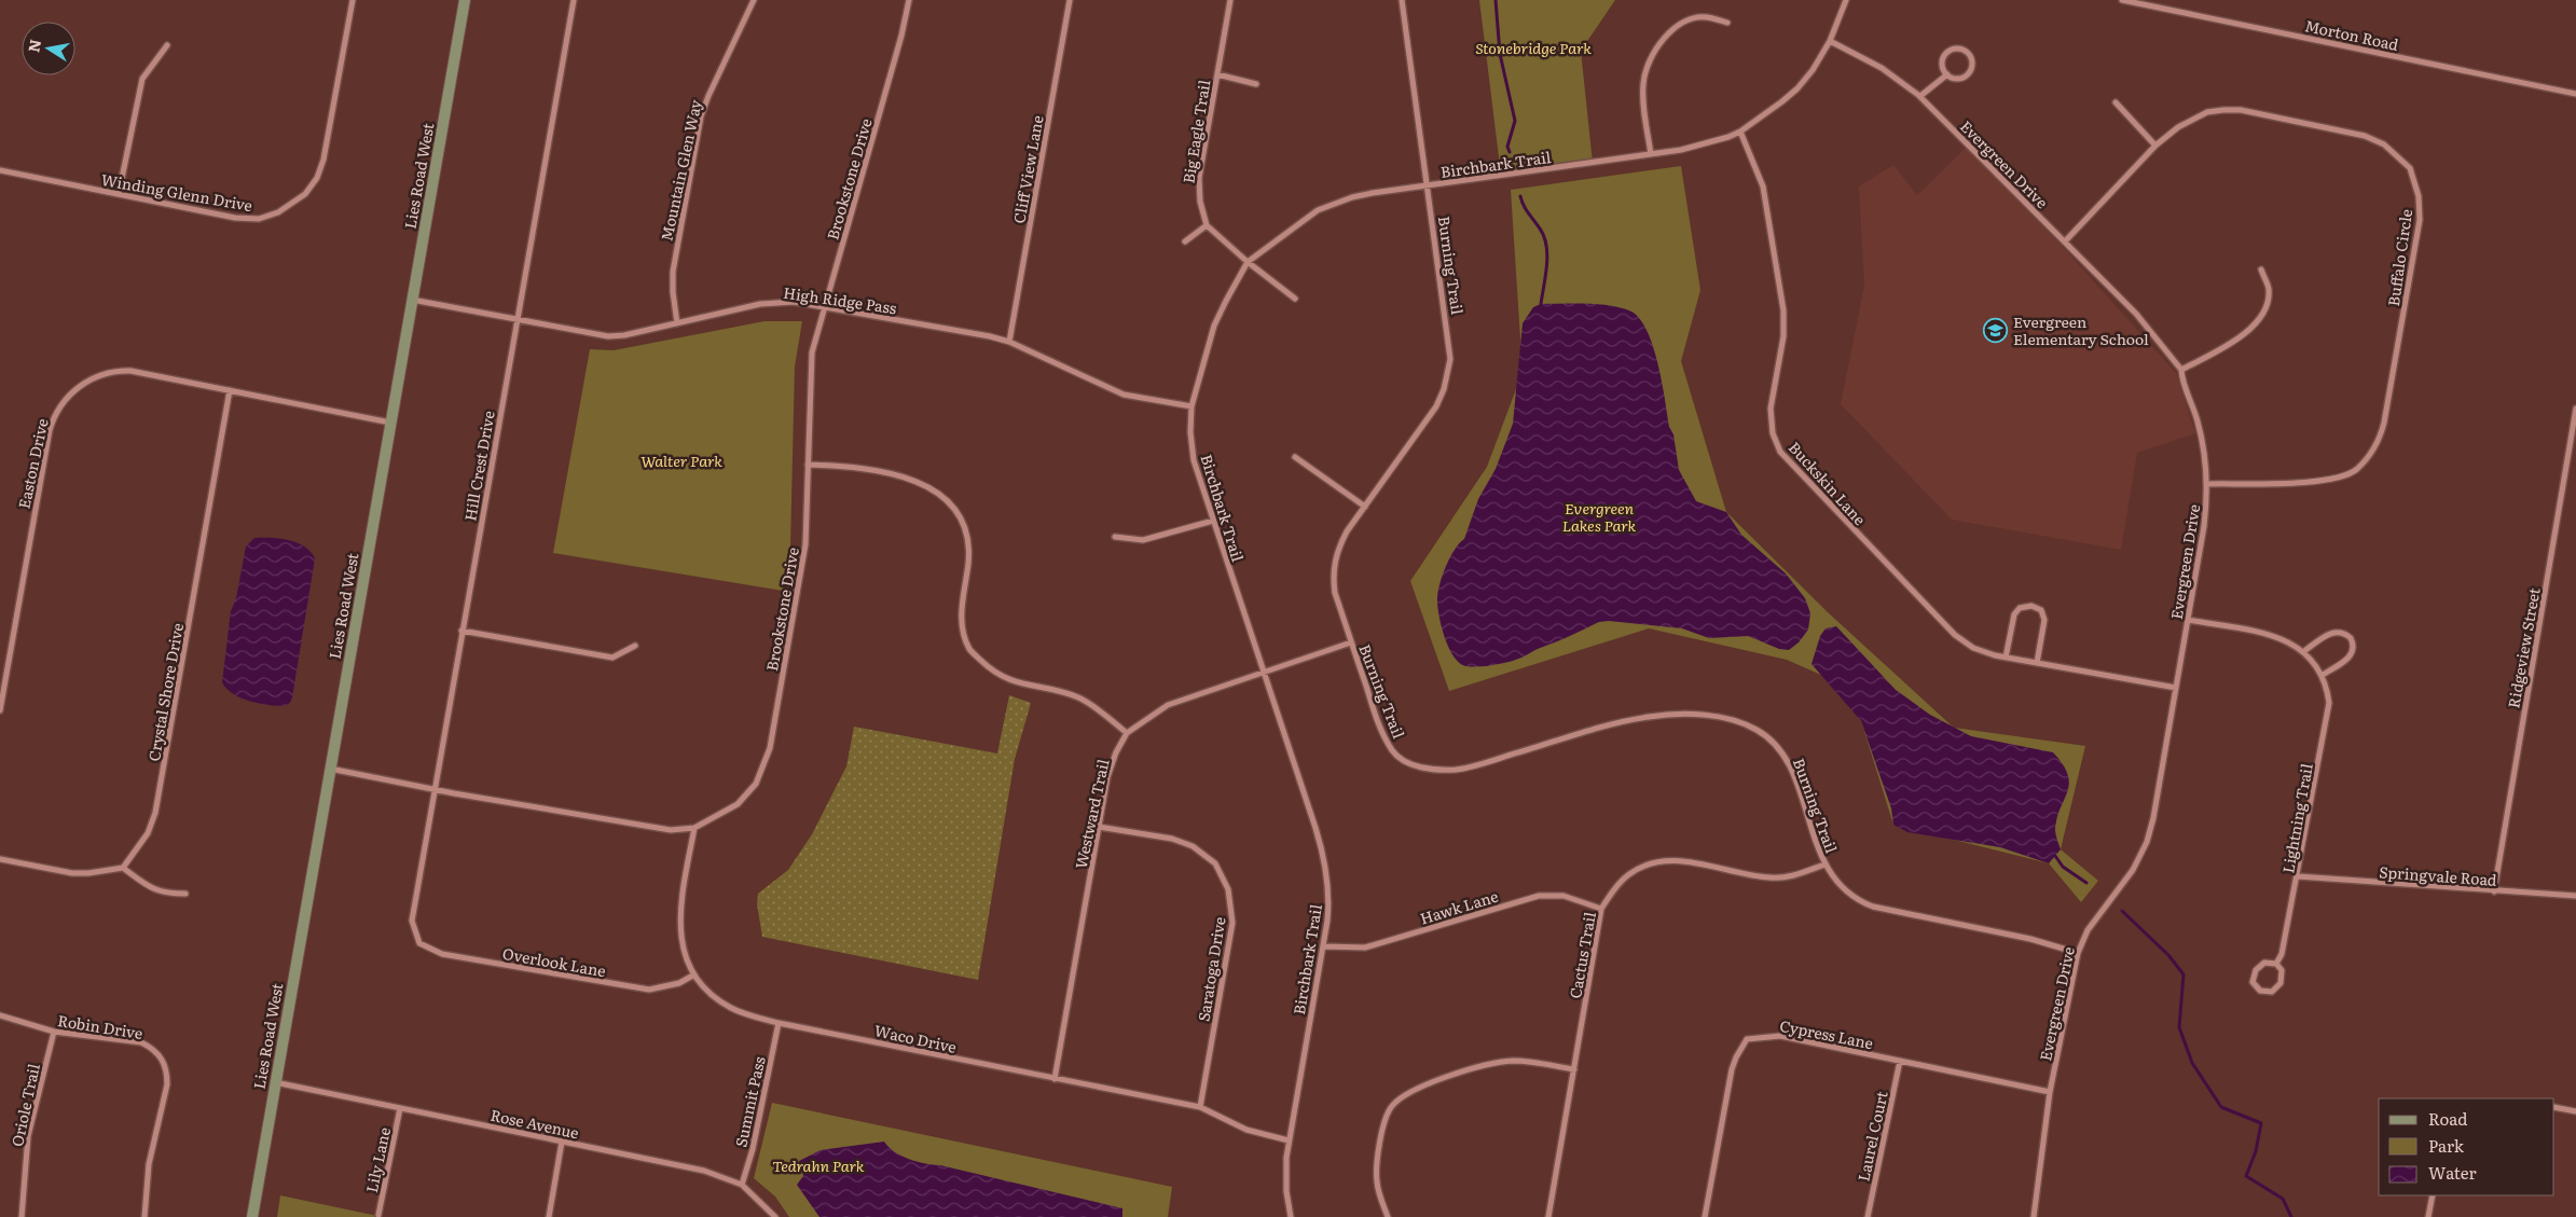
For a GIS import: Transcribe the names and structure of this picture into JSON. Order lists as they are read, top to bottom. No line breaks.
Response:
{"streets":{"street":["Morton Road","Big Eagle Trail","Birchbark Trail","Evergreen Drive","Cliff View Lane","Mountain Glen Way","Lies Road West","Brookstone Drive","Winding Glenn Drive","Buffalo Circle","Burning Trail","High Ridge Pass","Easton Drive","Hill Crest Drive","Buckskin Lane","Ridgeview Street","Crystal Shore Drive","Westward Trail","Lightning Trail","Springvale Road","Hawk Lane","Cactus Trail","Overlook Lane","Saratoga Drive","Robin Drive","Cypress Lane","Waco Drive","Summit Pass","Oriole Trail","Rose Avenue","Laurel Court","Lily Lane"]},"crossings":[["Birchbark Trail","Evergreen Drive"],["Birchbark Trail","Burning Trail"],["Birchbark Trail","High Ridge Pass"],["Birchbark Trail","Buckskin Lane"],["Birchbark Trail","Westward Trail"],["Birchbark Trail","Hawk Lane"],["Birchbark Trail","Waco Drive"],["Evergreen Drive","Buffalo Circle"],["Evergreen Drive","Burning Trail"],["Evergreen Drive","Buckskin Lane"],["Evergreen Drive","Lightning Trail"],["Evergreen Drive","Cypress Lane"],["Cliff View Lane","High Ridge Pass"],["Mountain Glen Way","High Ridge Pass"],["Lies Road West","Brookstone Drive"],["Lies Road West","High Ridge Pass"],["Lies Road West","Easton Drive"],["Lies Road West","Rose Avenue"],["Brookstone Drive","High Ridge Pass"],["Brookstone Drive","Hill Crest Drive"],["Brookstone Drive","Waco Drive"],["Burning Trail","Westward Trail"],["Burning Trail","Cactus Trail"],["High Ridge Pass","Hill Crest Drive"],["Easton Drive","Crystal Shore Drive"],["Hill Crest Drive","Overlook Lane"],["Ridgeview Street","Springvale Road"],["Westward Trail","Saratoga Drive"],["Westward Trail","Waco Drive"],["Lightning Trail","Springvale Road"],["Hawk Lane","Cactus Trail"],["Overlook Lane","Waco Drive"],["Saratoga Drive","Waco Drive"],["Robin Drive","Oriole Trail"],["Cypress Lane","Laurel Court"],["Waco Drive","Summit Pass"],["Summit Pass","Rose Avenue"],["Rose Avenue","Lily Lane"]],"parks":["Stonebridge Park","Walter Park","Evergreen Lakes Park","Tedrahn Park"],"places":{"school or university":["Evergreen Elementary School"]},"legend":["Road","Park","Water"],"north":"left"}
